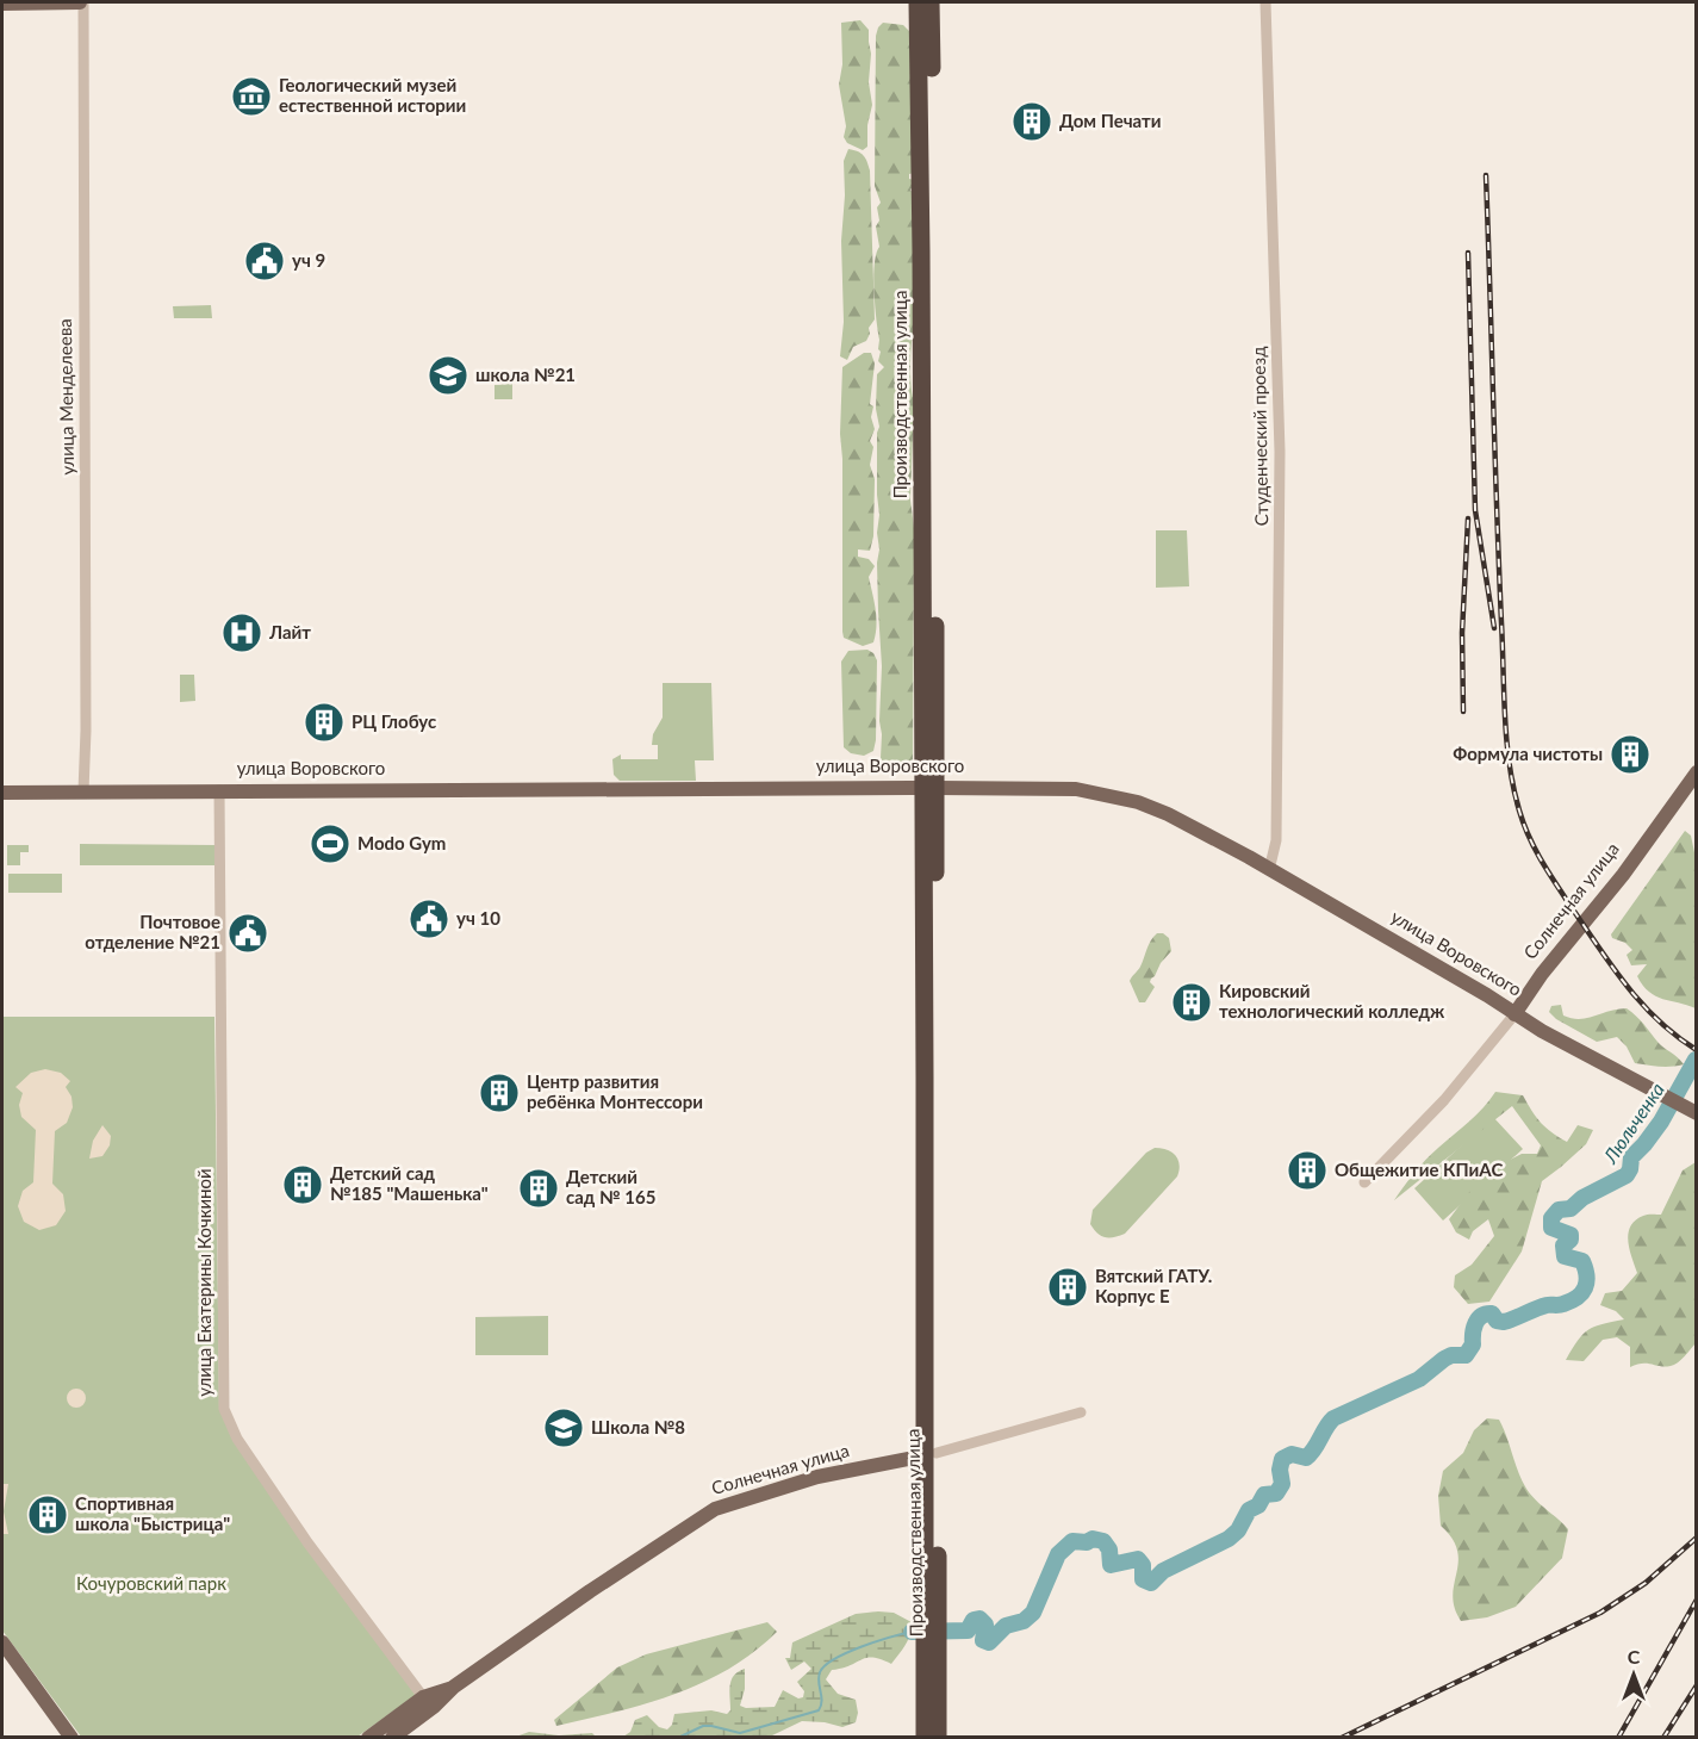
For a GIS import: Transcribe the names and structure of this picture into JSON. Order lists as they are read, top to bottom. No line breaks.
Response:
{"streets":{"highway":["Производственная улица"],"main road":["улица Воровского","Солнечная улица"],"street":["улица Менделеева","Студенческий проезд","улица Екатерины Кочкиной"]},"crossings":[["Производственная улица","улица Воровского"],["Производственная улица","Солнечная улица"],["улица Менделеева","улица Воровского"],["Студенческий проезд","улица Воровского"],["улица Воровского","Солнечная улица"],["улица Воровского","улица Екатерины Кочкиной"],["Солнечная улица","улица Екатерины Кочкиной"]],"water":["Люльченка"],"parks":["Кочуровский парк"],"places":{"museum":["Геологический музей естественной истории"],"building":["Дом Печати","РЦ Глобус","Формула чистоты","Кировский технологический колледж","Центр развития ребёнка Монтессори","Общежитие КПиАС","Детский сад №185 \"Машенька\"","Детский сад № 165","Вятский ГАТУ. Корпус Е","Спортивная школа \"Быстрица\""],"public building":["уч 9","уч 10","Почтовое отделение №21"],"school or university":["школа №21","Школа №8"],"hospital":["Лайт"],"sports":["Modo Gym"]},"north":"top"}
